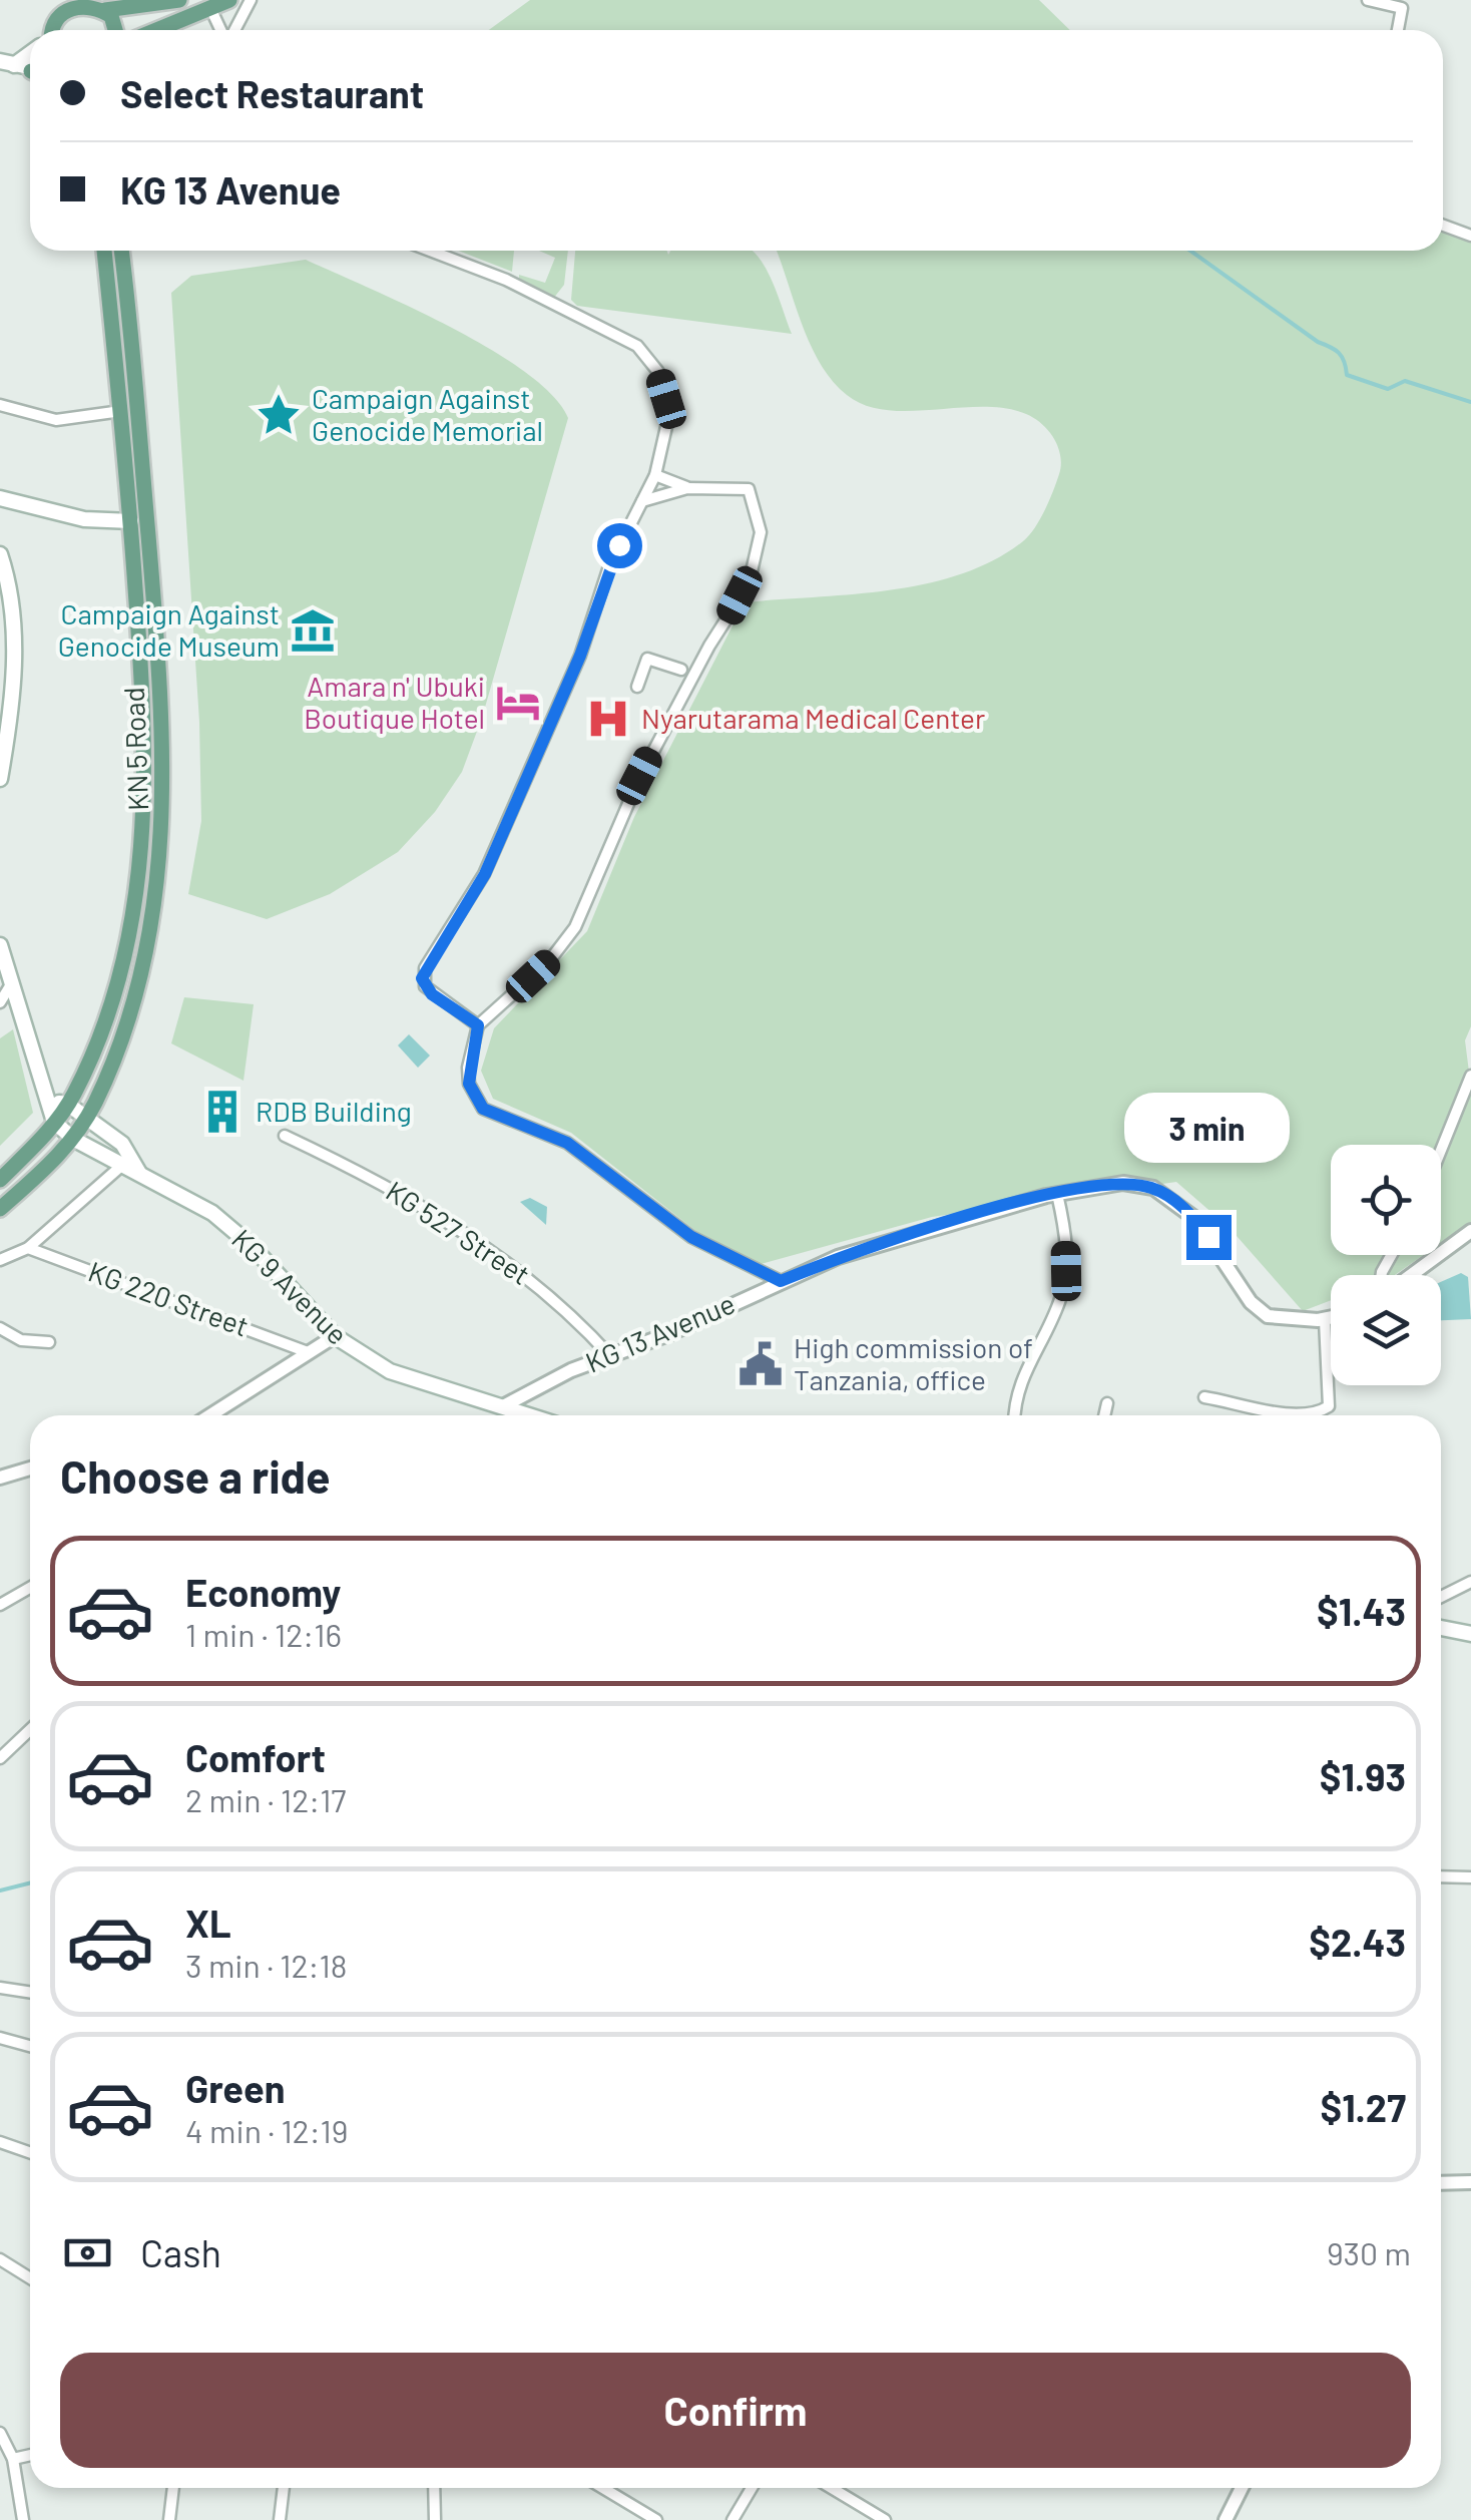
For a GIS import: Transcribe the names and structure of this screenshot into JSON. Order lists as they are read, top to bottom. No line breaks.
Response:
{"streets":{"main road":["KN 5 Road","KG 9 Avenue"],"street":["KG 527 Street","KG 220 Street","KG 13 Avenue"]},"crossings":[["KN 5 Road","KG 9 Avenue"],["KG 527 Street","KG 13 Avenue"],["KG 9 Avenue","KG 13 Avenue"]],"places":{"place":["Campaign Against Genocide Memorial"],"museum":["Campaign Against Genocide Museum"],"hotel":["Amara n' Ubuki Boutique Hotel"],"hospital":["Nyarutarama Medical Center"],"building":["RDB Building"],"public building":["High commission of Tanzania, office"]},"page":{"banner":["Select Restaurant","KG 13 Avenue"],"bubble":"3 min","heading":"Choose a ride","list":[{"name":"Economy","note":"1 min · 12:16","value":"$1.43"},{"name":"Comfort","note":"2 min · 12:17","value":"$1.93"},{"name":"XL","note":"3 min · 12:18","value":"$2.43"},{"name":"Green","note":"4 min · 12:19","value":"$1.27"}],"pay":["Cash","930 m"],"buttons":"Confirm"}}
